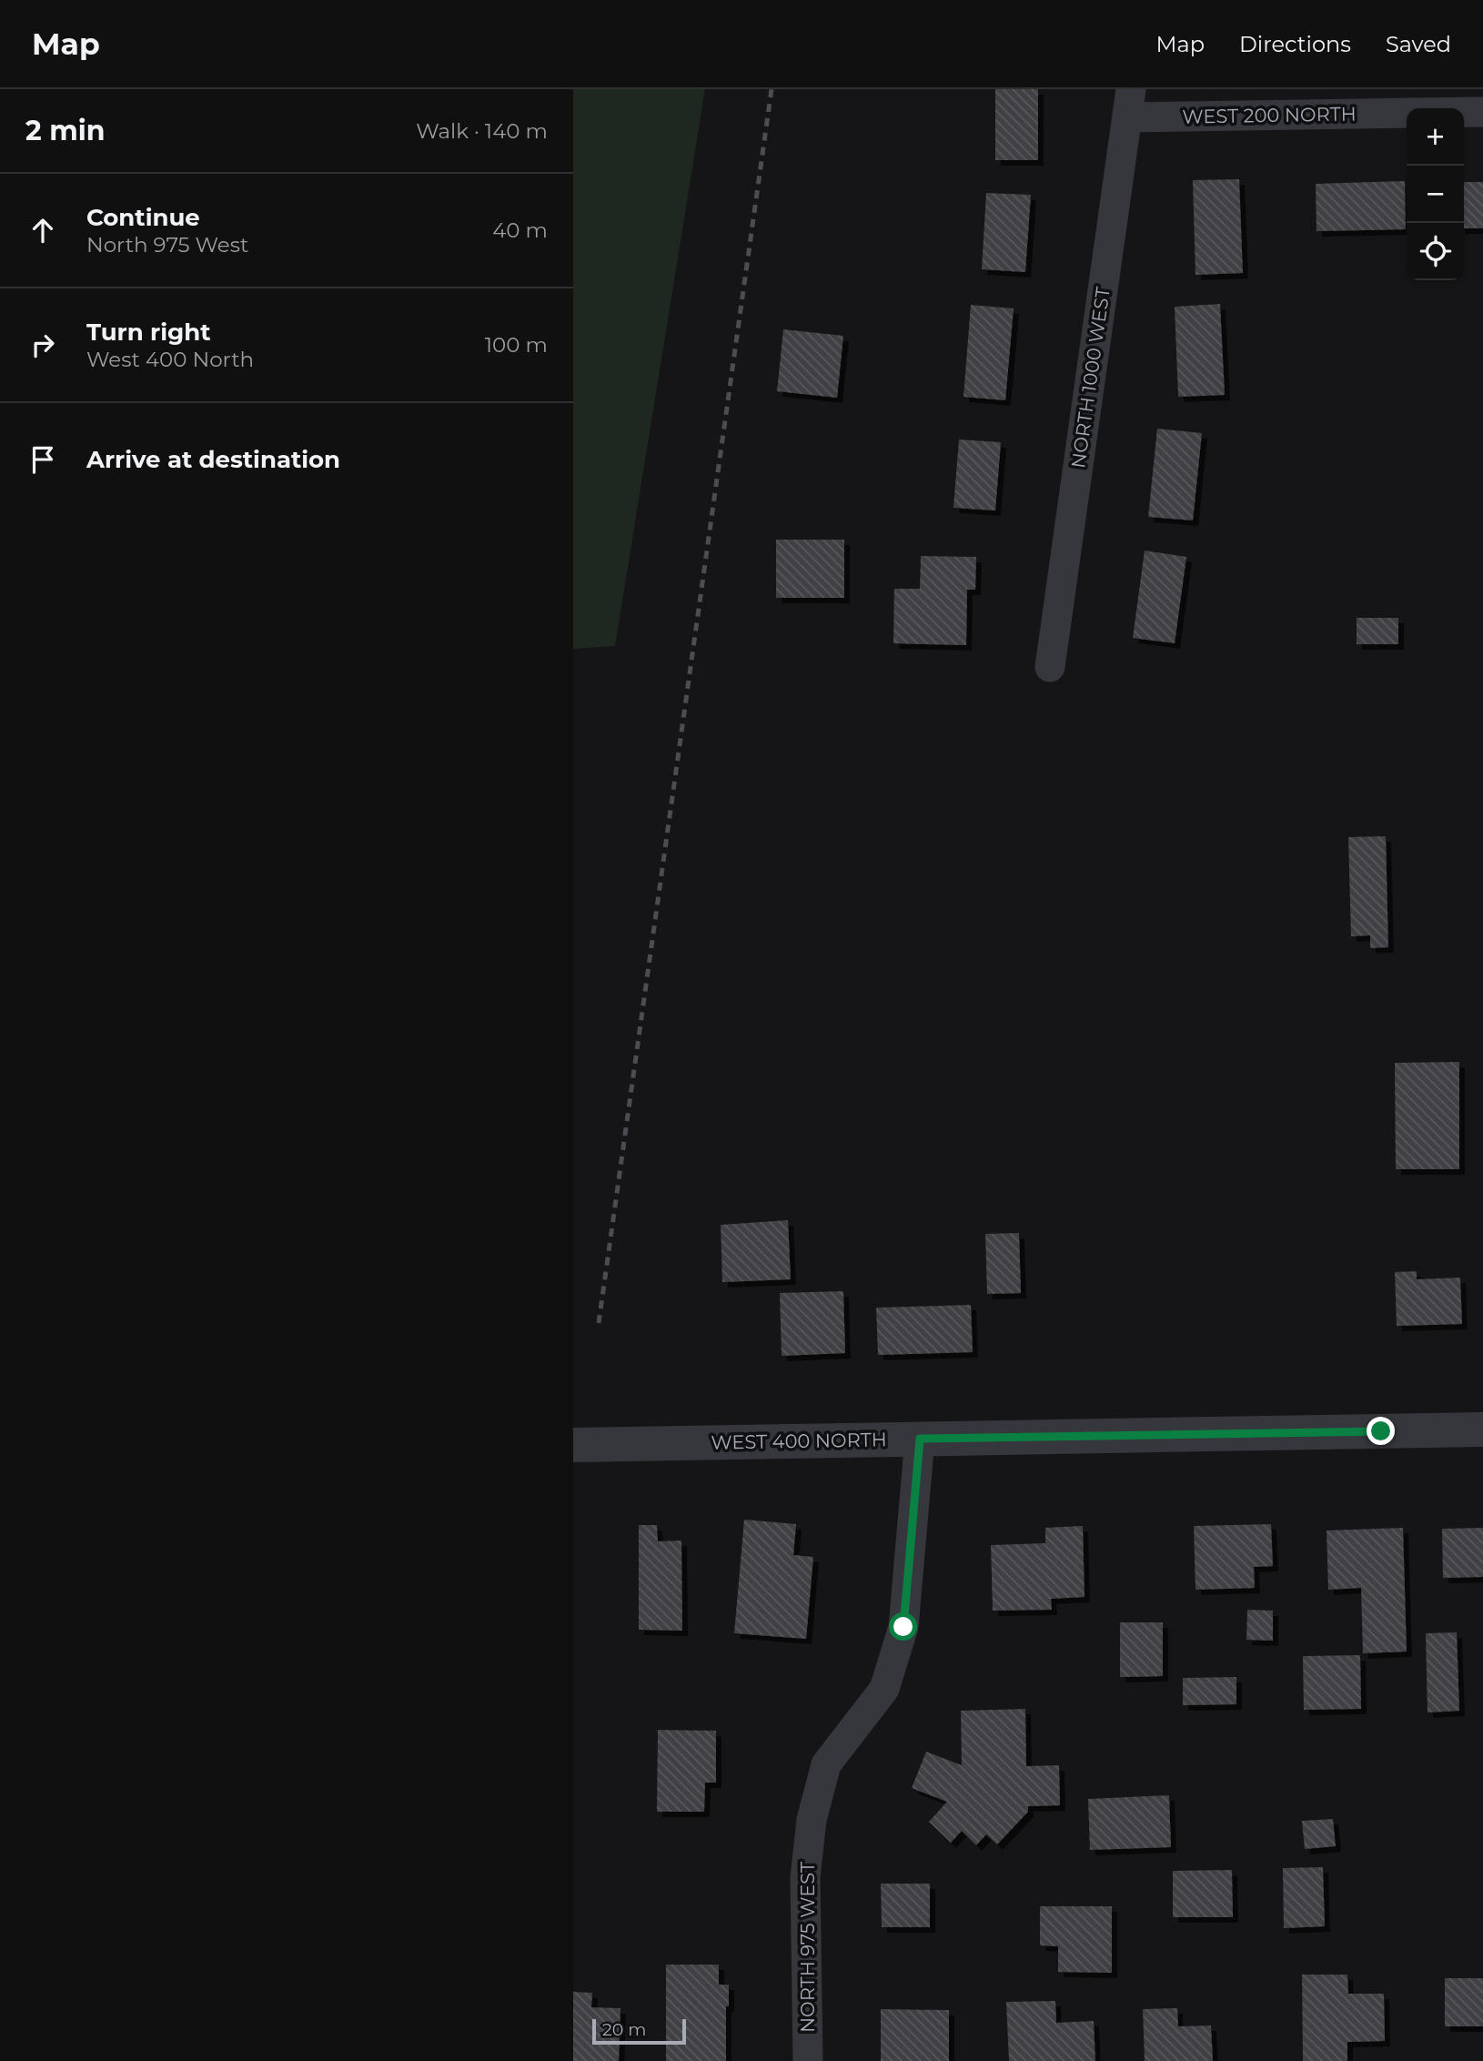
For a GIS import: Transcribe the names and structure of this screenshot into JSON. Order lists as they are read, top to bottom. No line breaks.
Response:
{"streets":{"street":["WEST 200 NORTH","NORTH 1000 WEST","WEST 400 NORTH","NORTH 975 WEST"]},"crossings":[["WEST 200 NORTH","NORTH 1000 WEST"],["WEST 400 NORTH","NORTH 975 WEST"]],"scale_bar":"20 m","page":{"header":"Map","nav":["Map","Directions","Saved"],"heading":["2 min","Walk · 140 m"],"map_buttons":["+","−"],"list":[["Continue","North 975 West","40 m"],["Turn right","West 400 North","100 m"],"Arrive at destination"],"scale":"20 m"}}
